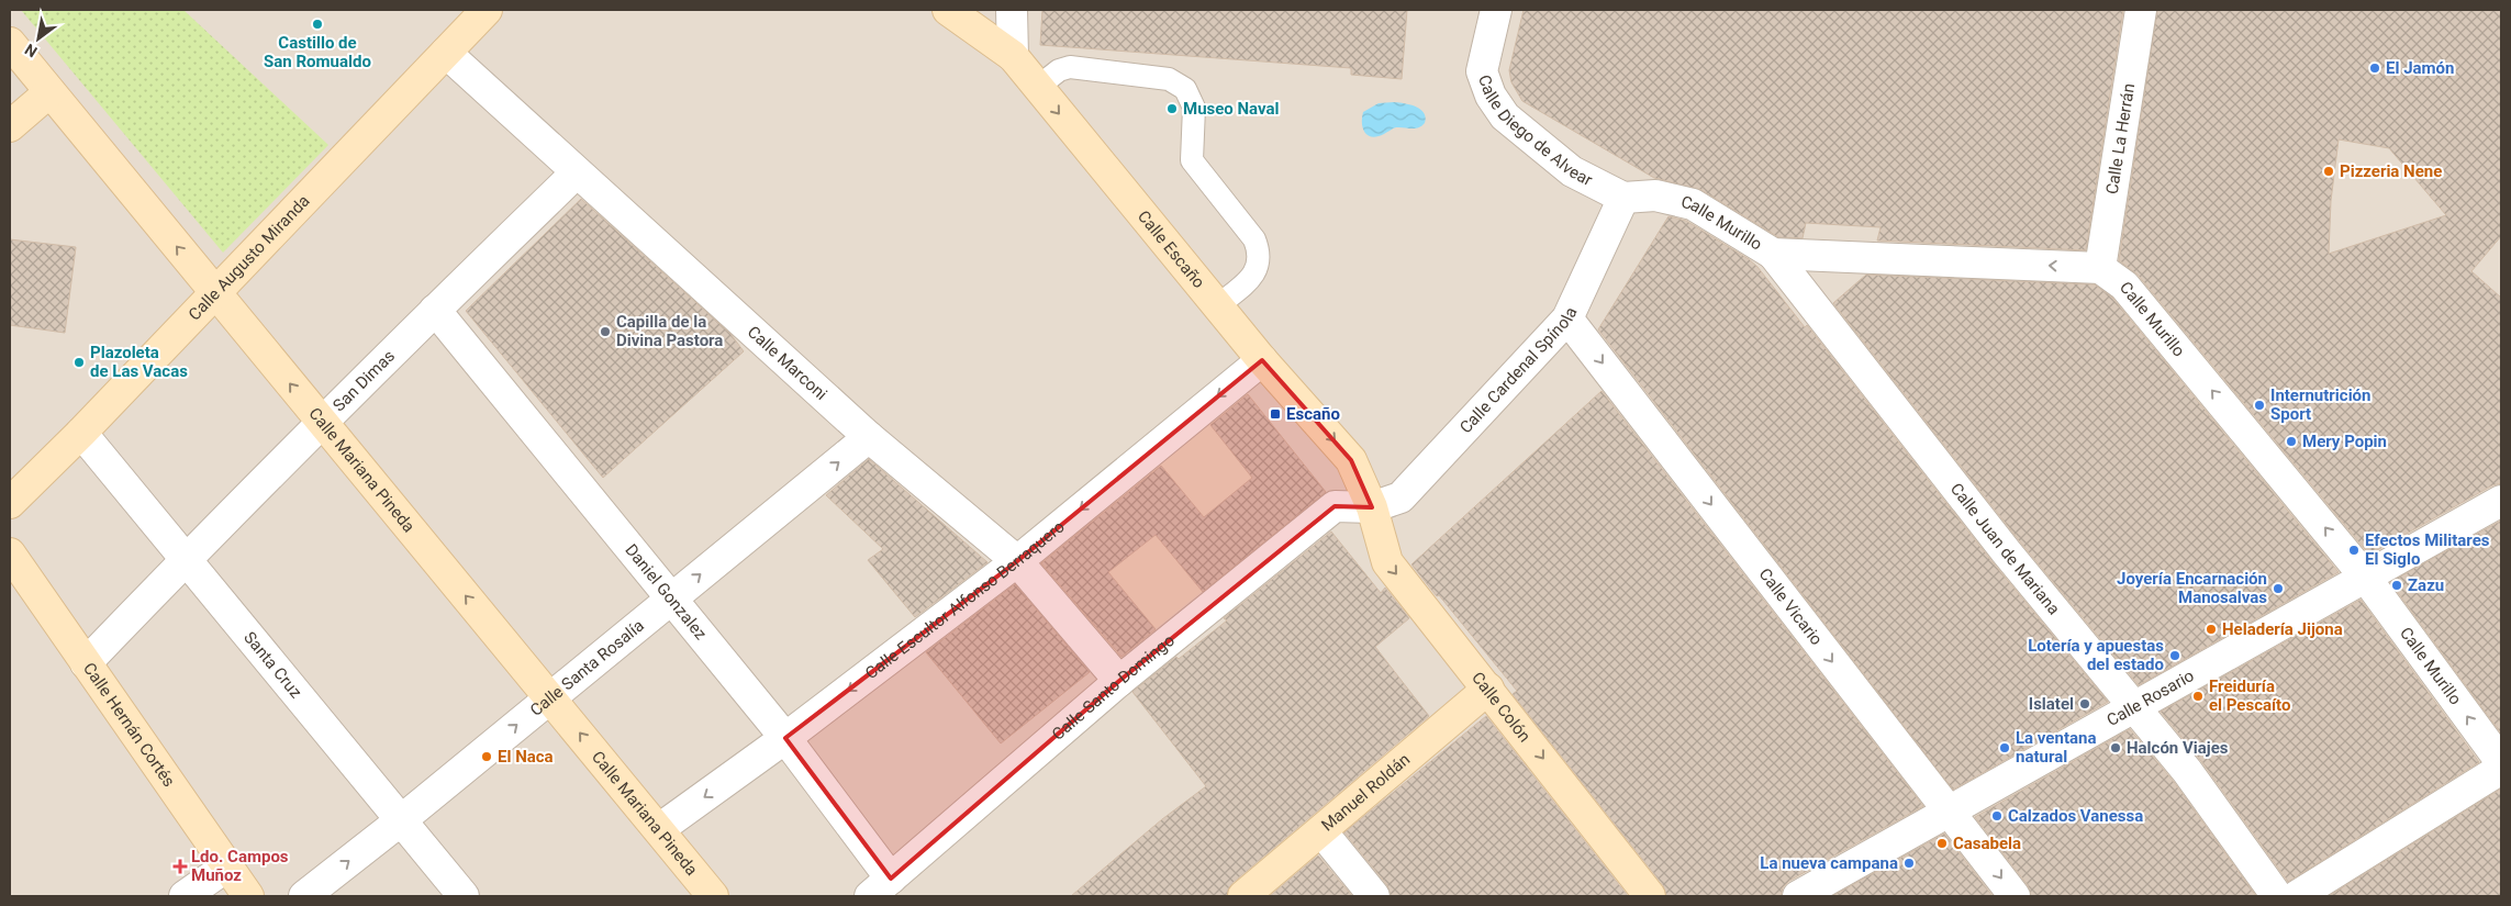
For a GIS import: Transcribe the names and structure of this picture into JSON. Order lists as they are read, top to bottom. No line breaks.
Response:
{"streets":{"street":["Calle Diego de Alvear","Calle La Herrán","Calle Murillo","Calle Escaño","Calle Augusto Miranda","Calle Marconi","Calle Cardenal Spínola","San Dimas","Calle Mariana Pineda","Calle Juan de Mariana","Daniel Gonzalez","Calle Escultor Alfonso Berraquero","Calle Vicario","Santa Cruz","Calle Santa Rosalía","Calle Santo Domingo","Calle Rosario","Calle Colón","Calle Hernán Cortés","Manuel Roldán"]},"crossings":[["Calle Diego de Alvear","Calle Murillo"],["Calle Diego de Alvear","Calle Cardenal Spínola"],["Calle La Herrán","Calle Murillo"],["Calle Murillo","Calle Cardenal Spínola"],["Calle Murillo","Calle Juan de Mariana"],["Calle Murillo","Calle Rosario"],["Calle Escaño","Calle Cardenal Spínola"],["Calle Escaño","Calle Escultor Alfonso Berraquero"],["Calle Escaño","Calle Santo Domingo"],["Calle Escaño","Calle Colón"],["Calle Augusto Miranda","Calle Marconi"],["Calle Augusto Miranda","Calle Mariana Pineda"],["Calle Augusto Miranda","Santa Cruz"],["Calle Marconi","San Dimas"],["Calle Marconi","Calle Escultor Alfonso Berraquero"],["Calle Marconi","Calle Santa Rosalía"],["Calle Marconi","Calle Santo Domingo"],["Calle Cardenal Spínola","Calle Vicario"],["Calle Cardenal Spínola","Calle Santo Domingo"],["Calle Cardenal Spínola","Calle Colón"],["San Dimas","Calle Mariana Pineda"],["San Dimas","Daniel Gonzalez"],["San Dimas","Santa Cruz"],["San Dimas","Calle Hernán Cortés"],["Calle Mariana Pineda","Calle Escultor Alfonso Berraquero"],["Calle Mariana Pineda","Calle Santa Rosalía"],["Calle Juan de Mariana","Calle Rosario"],["Daniel Gonzalez","Calle Escultor Alfonso Berraquero"],["Daniel Gonzalez","Calle Santa Rosalía"],["Daniel Gonzalez","Calle Santo Domingo"],["Calle Vicario","Calle Rosario"],["Santa Cruz","Calle Santa Rosalía"],["Calle Santo Domingo","Calle Colón"],["Calle Colón","Manuel Roldán"]],"one_way":["Calle Murillo","Calle Escaño","Calle Mariana Pineda","Calle Escultor Alfonso Berraquero","Calle Vicario","Calle Santa Rosalía","Calle Colón"],"places":{"other":["Castillo de San Romualdo","El Jamón","Museo Naval","Pizzeria Nene","Capilla de la Divina Pastora","Plazoleta de Las Vacas","Internutrición Sport","Mery Popin","Efectos Militares El Siglo","Zazu","Joyería Encarnación Manosalvas","Heladería Jijona","Lotería y apuestas del estado","Freiduría el Pescaíto","Islatel","La ventana natural","Halcón Viajes","El Naca","Calzados Vanessa","Casabela","La nueva campana"],"transit":["Escaño"],"health":["Ldo. Campos Muñoz"]},"north":"bottom left"}
